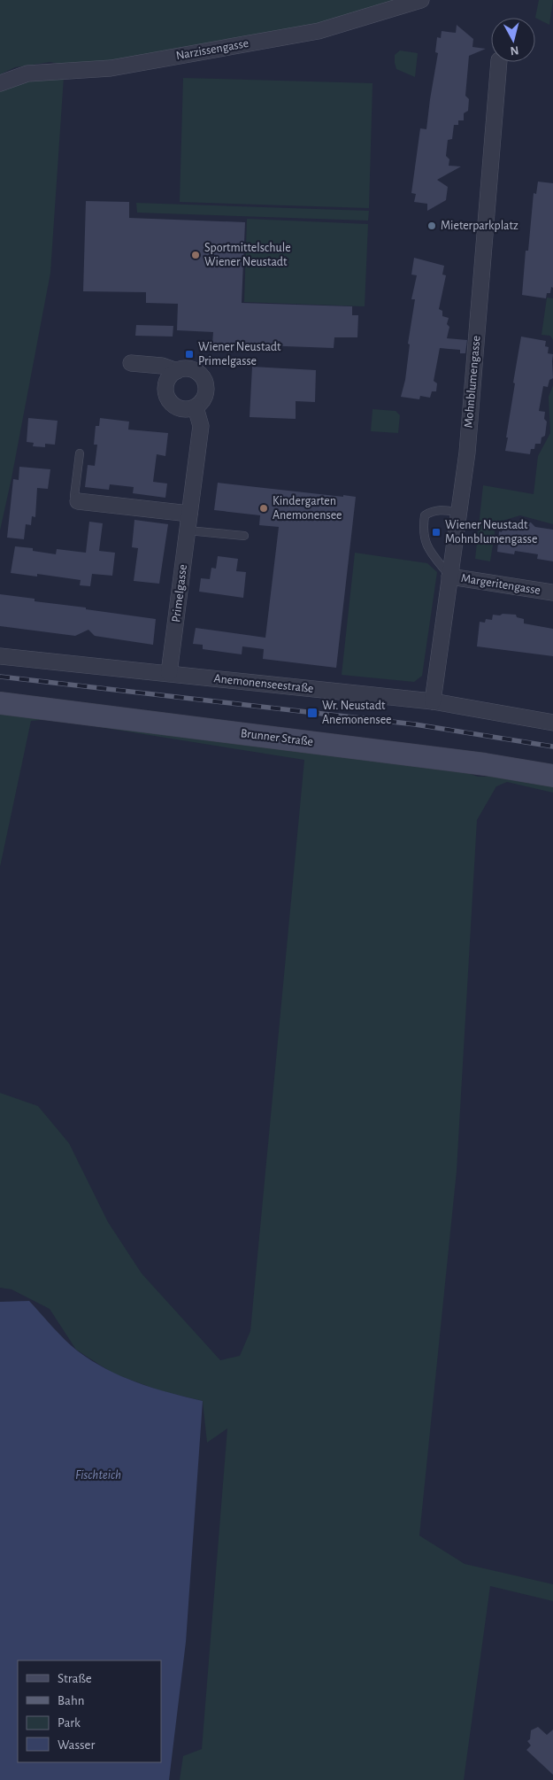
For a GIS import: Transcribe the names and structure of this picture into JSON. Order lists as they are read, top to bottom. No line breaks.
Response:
{"streets":{"main road":["Brunner Straße"],"street":["Narzissengasse","Mohnblumengasse","Margeritengasse","Primelgasse","Anemonenseestraße"]},"crossings":[["Mohnblumengasse","Margeritengasse"],["Mohnblumengasse","Anemonenseestraße"],["Primelgasse","Anemonenseestraße"]],"water":["Fischteich"],"places":{"other":["Mieterparkplatz","Sportmittelschule Wiener Neustadt","Kindergarten Anemonensee"],"transit":["Wiener Neustadt Primelgasse","Wiener Neustadt Mohnblumengasse","Wr. Neustadt Anemonensee"]},"legend":["Straße","Bahn","Park","Wasser"],"north":"bottom"}
